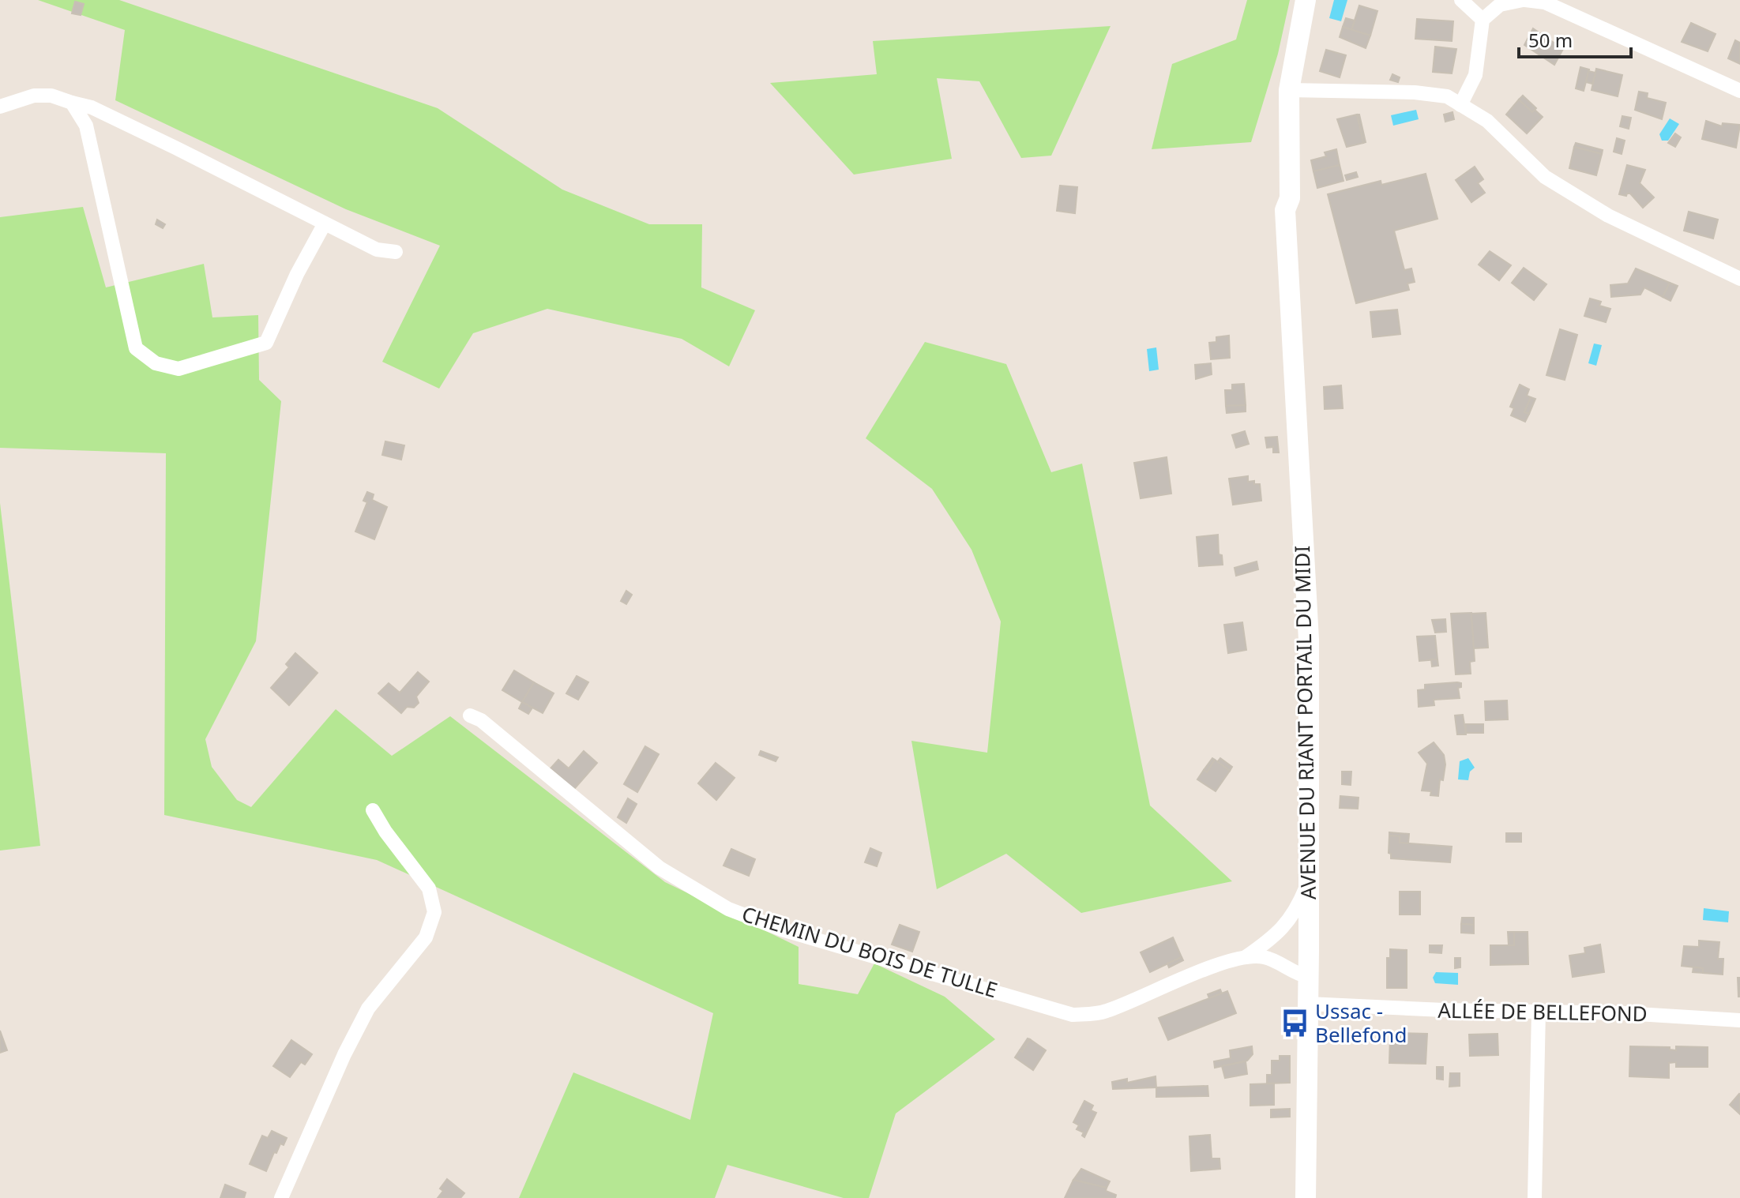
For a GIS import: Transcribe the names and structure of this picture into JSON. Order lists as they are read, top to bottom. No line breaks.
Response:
{"streets":{"main road":["AVENUE DU RIANT PORTAIL DU MIDI"],"street":["CHEMIN DU BOIS DE TULLE","ALLÉE DE BELLEFOND"]},"crossings":[["AVENUE DU RIANT PORTAIL DU MIDI","CHEMIN DU BOIS DE TULLE"],["AVENUE DU RIANT PORTAIL DU MIDI","ALLÉE DE BELLEFOND"]],"places":{"bus stop":["Ussac - Bellefond"]},"scale_bar":"50 m"}
